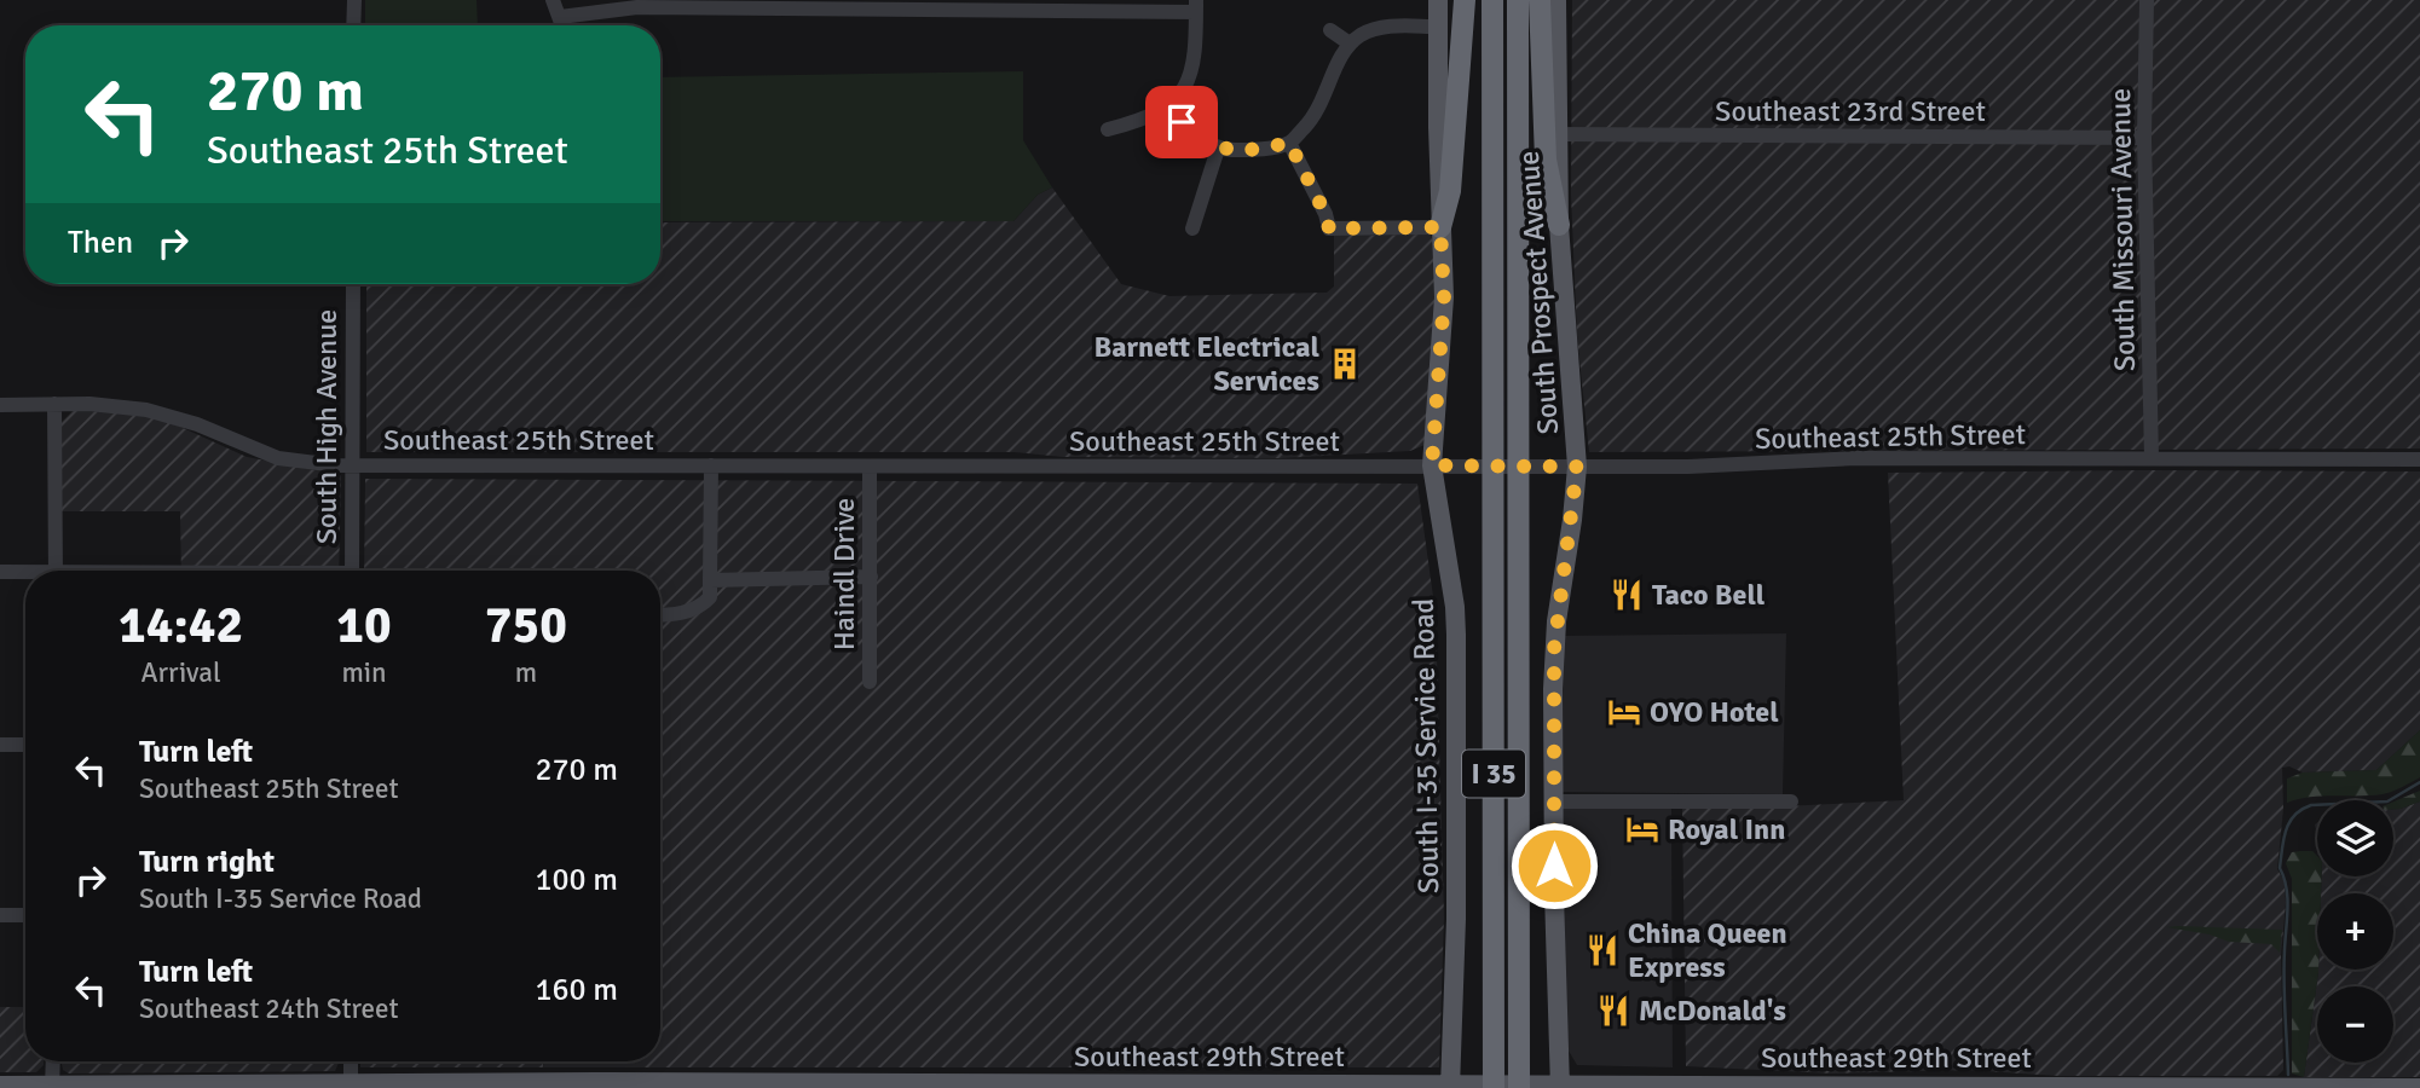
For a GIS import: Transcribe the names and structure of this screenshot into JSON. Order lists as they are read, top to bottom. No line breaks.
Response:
{"streets":{"highway":["I 35"],"main road":["South Prospect Avenue","South I-35 Service Road","Southeast 29th Street"],"street":["Southeast 23rd Street","South Missouri Avenue","South High Avenue","Southeast 25th Street","Haindl Drive"]},"crossings":[["Southeast 23rd Street","South Missouri Avenue"],["Southeast 23rd Street","South Prospect Avenue"],["South Missouri Avenue","Southeast 25th Street"],["South Prospect Avenue","Southeast 25th Street"],["South Prospect Avenue","Southeast 29th Street"],["South High Avenue","Southeast 25th Street"],["Southeast 25th Street","Haindl Drive"],["Southeast 25th Street","South I-35 Service Road"],["South I-35 Service Road","Southeast 29th Street"]],"places":{"building":["Barnett Electrical Services"],"restaurant":["Taco Bell","China Queen Express","McDonald's"],"hotel":["OYO Hotel","Royal Inn"]},"page":{"turn":["270 m","Southeast 25th Street"],"then":"Then","eta":["14:42","Arrival","10","min","750","m"],"list":[{"name":"Turn left","note":"Southeast 25th Street","value":"270 m"},{"name":"Turn right","note":"South I-35 Service Road","value":"100 m"},{"name":"Turn left","note":"Southeast 24th Street","value":"160 m"}],"map_buttons":["+","−"]}}
